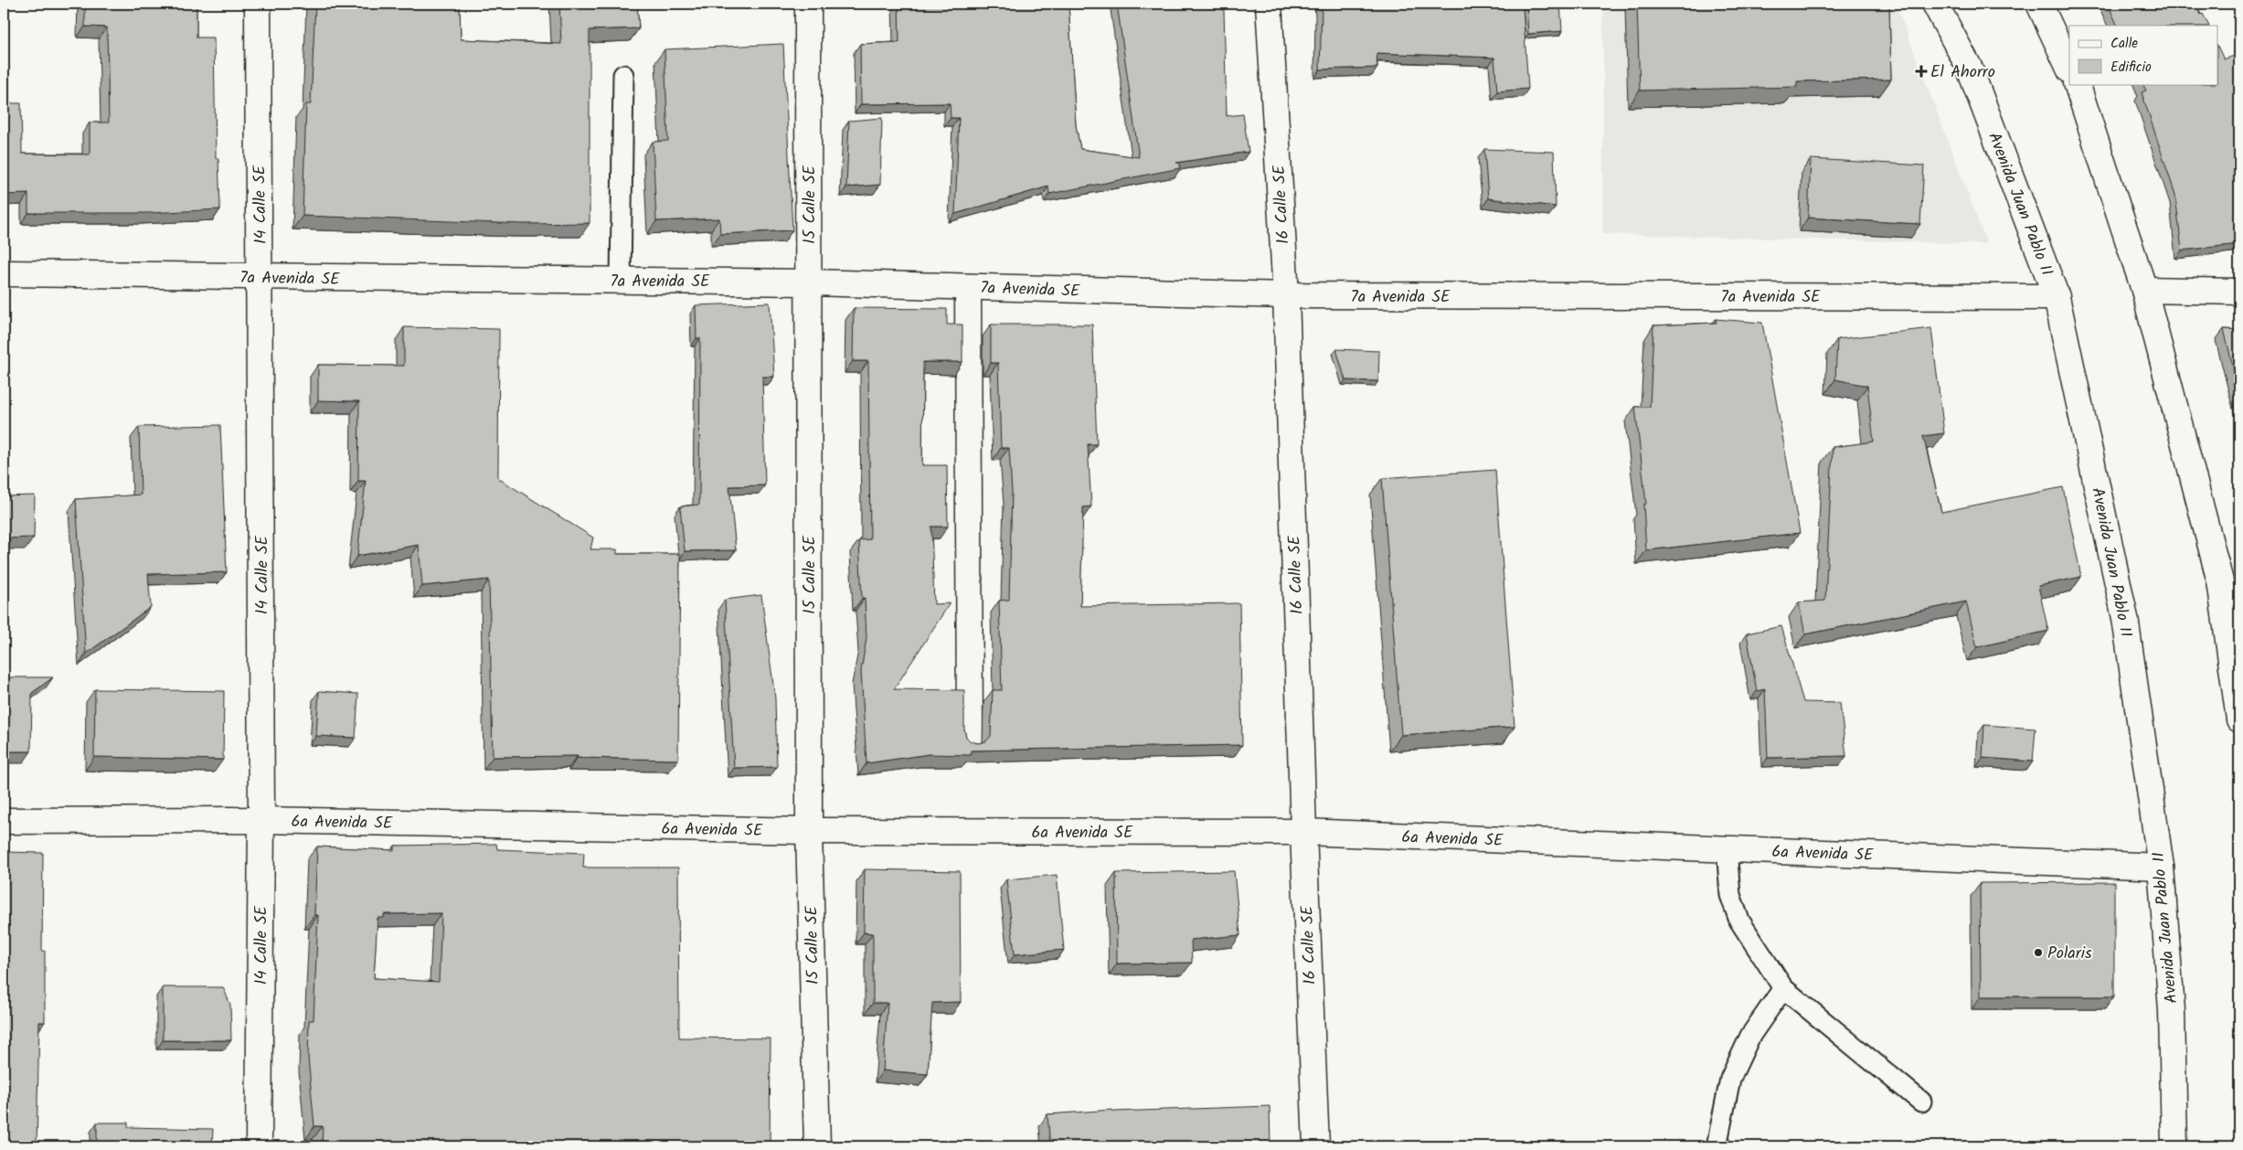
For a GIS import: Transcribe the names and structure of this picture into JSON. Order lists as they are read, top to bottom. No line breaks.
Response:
{"streets":{"main road":["Avenida Juan Pablo II","14 Calle SE","15 Calle SE","16 Calle SE","7a Avenida SE","6a Avenida SE"]},"crossings":[["Avenida Juan Pablo II","7a Avenida SE"],["Avenida Juan Pablo II","6a Avenida SE"],["14 Calle SE","7a Avenida SE"],["14 Calle SE","6a Avenida SE"],["15 Calle SE","7a Avenida SE"],["15 Calle SE","6a Avenida SE"],["16 Calle SE","7a Avenida SE"],["16 Calle SE","6a Avenida SE"]],"places":{"health":["El Ahorro"],"other":["Polaris"]},"legend":["Calle","Edificio"]}
